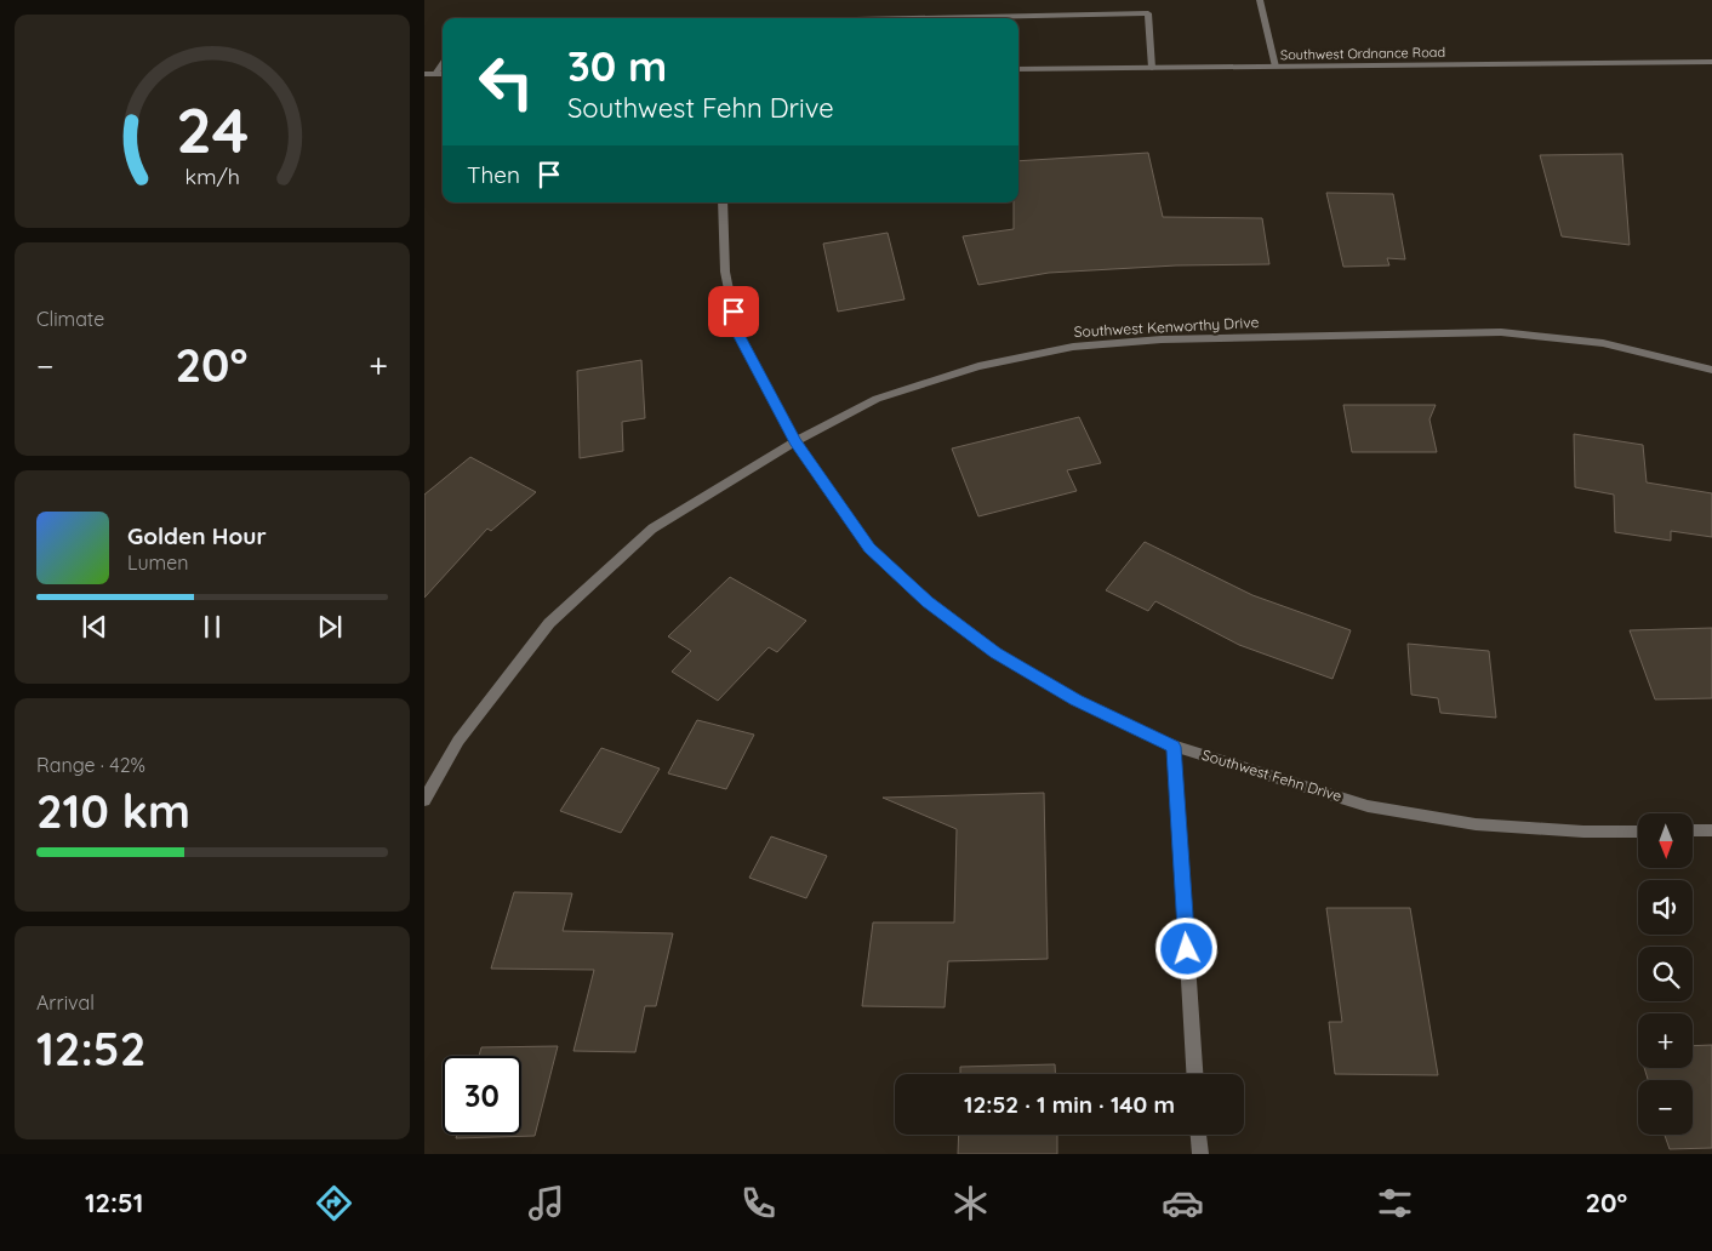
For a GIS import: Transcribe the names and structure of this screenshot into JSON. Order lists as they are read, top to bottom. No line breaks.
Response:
{"streets":{"street":["Southwest Ordnance Road","Southwest Kenworthy Drive","Southwest Fehn Drive"]},"crossings":[["Southwest Kenworthy Drive","Southwest Fehn Drive"]],"north":"bottom","page":{"turn":["30 m","Southwest Fehn Drive"],"then":"Then","tile":["Climate",["Range · 42%","210 km"],["Arrival","12:52"]],"heat":["−","20°","+"],"song":["Golden Hour","Lumen"],"map_buttons":["+","−"],"limit":"30","trip":"12:52 · 1 min · 140 m","tabs":["12:51","20°"],"gauge":["24","km/h"]}}
